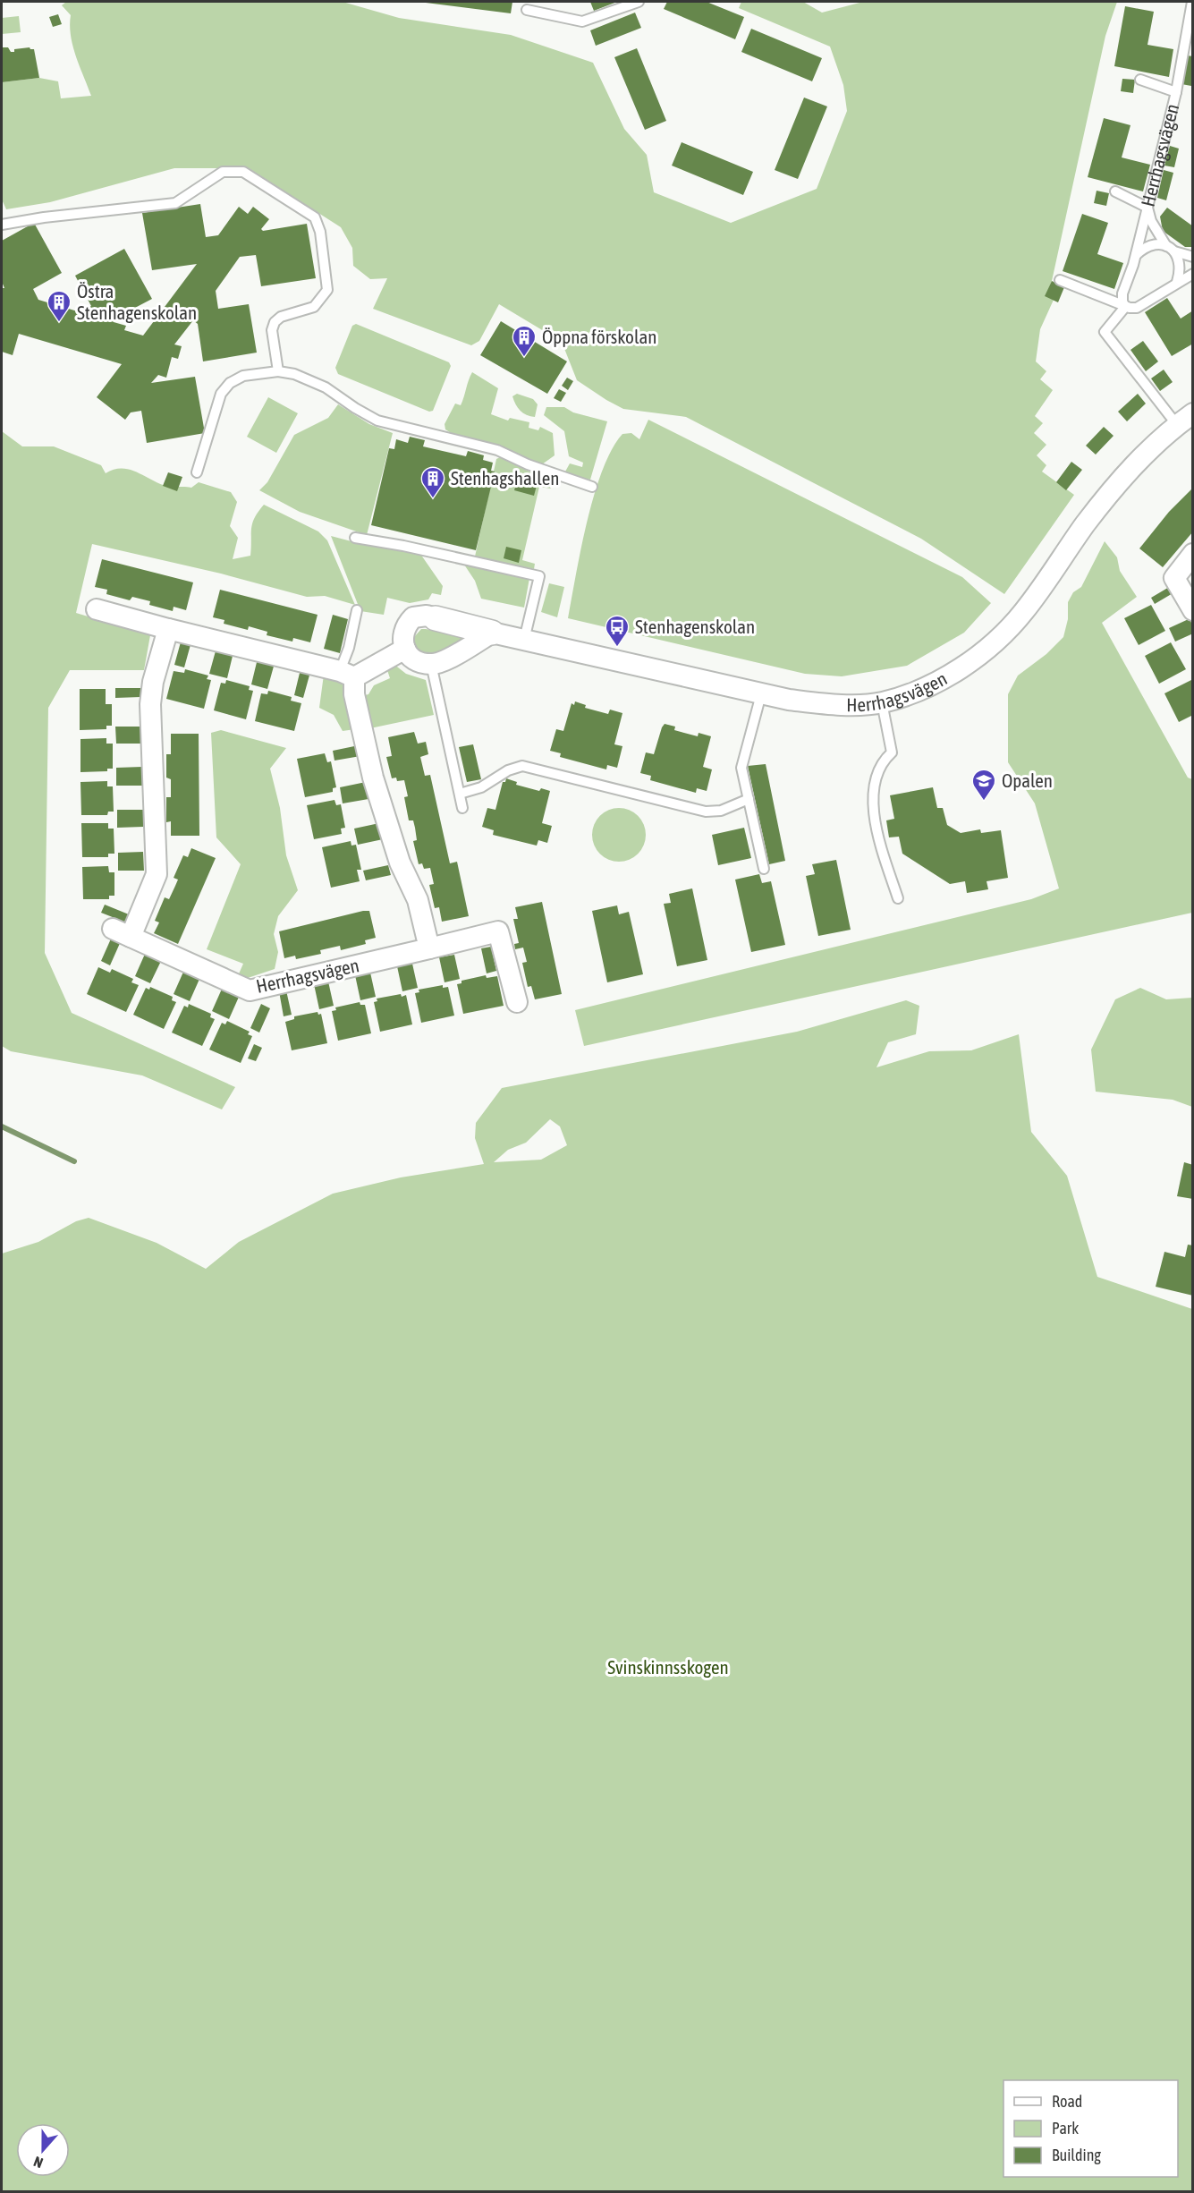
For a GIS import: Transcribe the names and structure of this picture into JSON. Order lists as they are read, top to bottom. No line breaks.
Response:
{"streets":{"street":["Herrhagsvägen"]},"parks":["Svinskinnsskogen"],"places":{"building":["Östra Stenhagenskolan","Öppna förskolan","Stenhagshallen"],"bus stop":["Stenhagenskolan"],"school or university":["Opalen"]},"legend":["Road","Park","Building"],"north":"bottom"}
